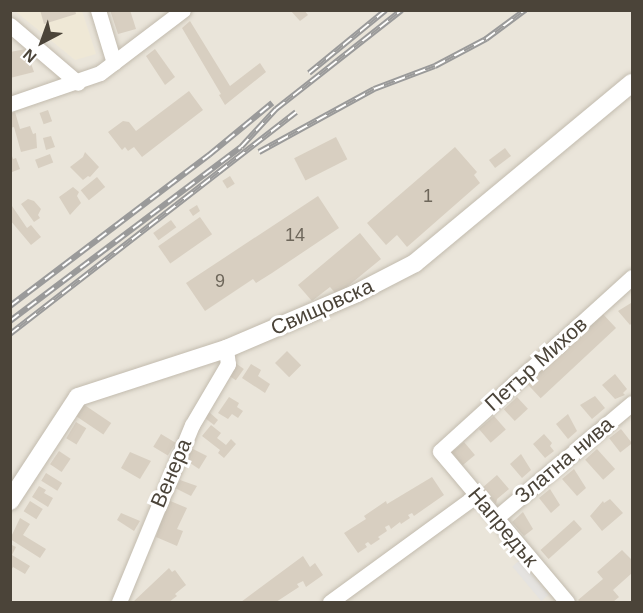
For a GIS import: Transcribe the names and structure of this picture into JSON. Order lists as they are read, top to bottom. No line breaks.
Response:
{"streets":{"street":["Свищовска","Петър Михов","Златна нива","Венера","Напредък"]},"crossings":[["Свищовска","Венера"],["Петър Михов","Напредък"],["Златна нива","Напредък"]],"house_numbers":["1","14","9"],"north":"bottom left"}
